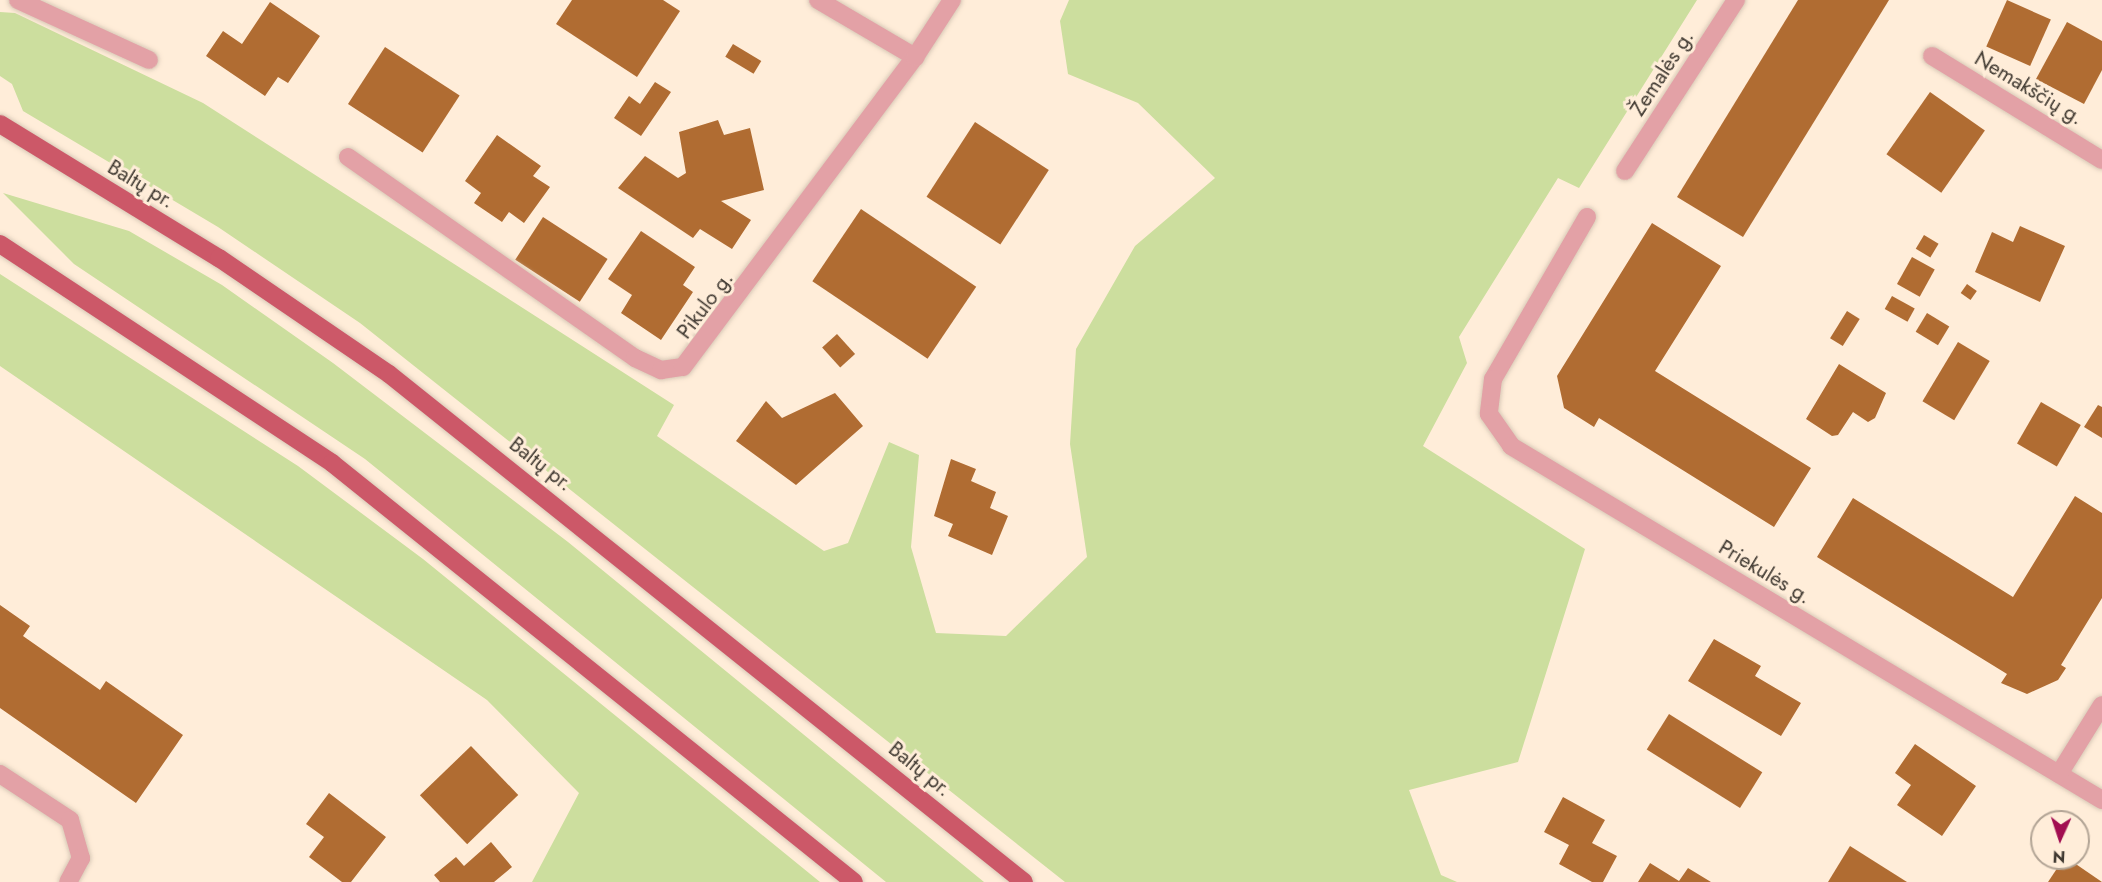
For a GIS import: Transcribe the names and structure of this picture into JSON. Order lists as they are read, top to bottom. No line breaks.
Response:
{"streets":{"main road":["Baltų pr."],"street":["Žemalės g.","Nemakščių g.","Pikulo g.","Priekulės g."]},"north":"bottom"}
